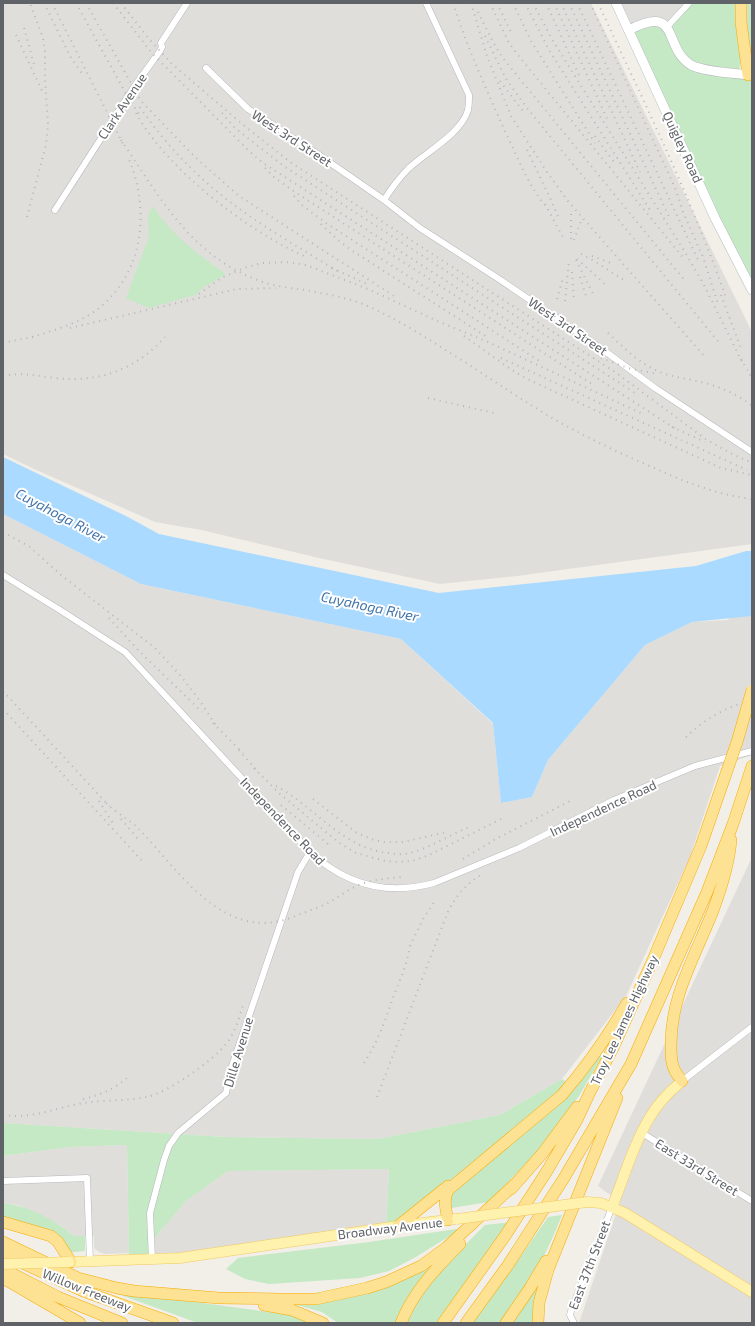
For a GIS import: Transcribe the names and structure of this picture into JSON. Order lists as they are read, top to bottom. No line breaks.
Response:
{"streets":{"highway":["Troy Lee James Highway","Willow Freeway"],"main road":["Broadway Avenue"],"street":["Clark Avenue","West 3rd Street","Quigley Road","Independence Road","Dille Avenue","East 33rd Street","East 37th Street"]},"crossings":[["Independence Road","Dille Avenue"],["Dille Avenue","Broadway Avenue"],["Broadway Avenue","East 37th Street"]],"water":["Cuyahoga River"]}
